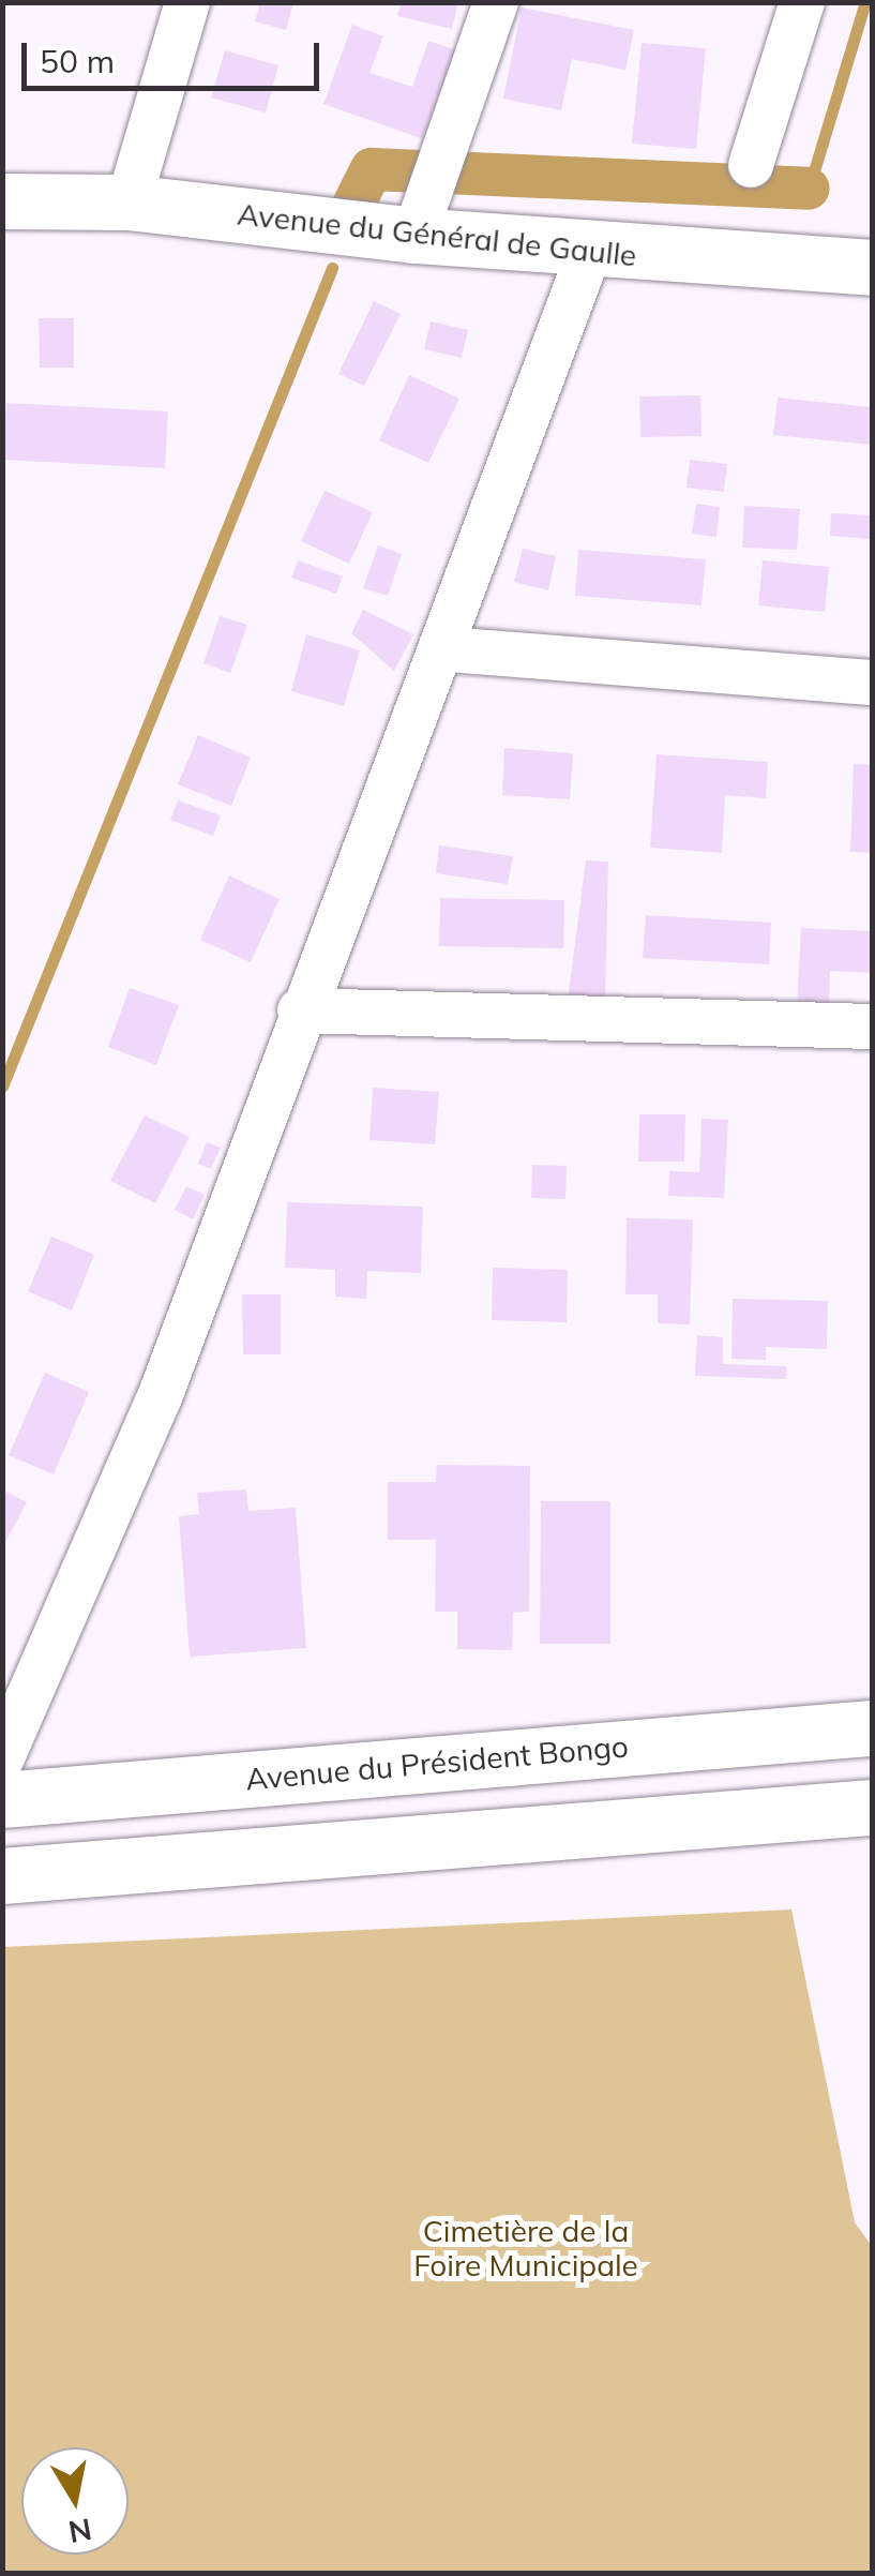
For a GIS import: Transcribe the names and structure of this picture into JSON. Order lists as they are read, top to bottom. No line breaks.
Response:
{"streets":{"street":["Avenue du Général de Gaulle","Avenue du Président Bongo"]},"parks":["Cimetière de la Foire Municipale"],"scale_bar":"50 m","north":"bottom"}
